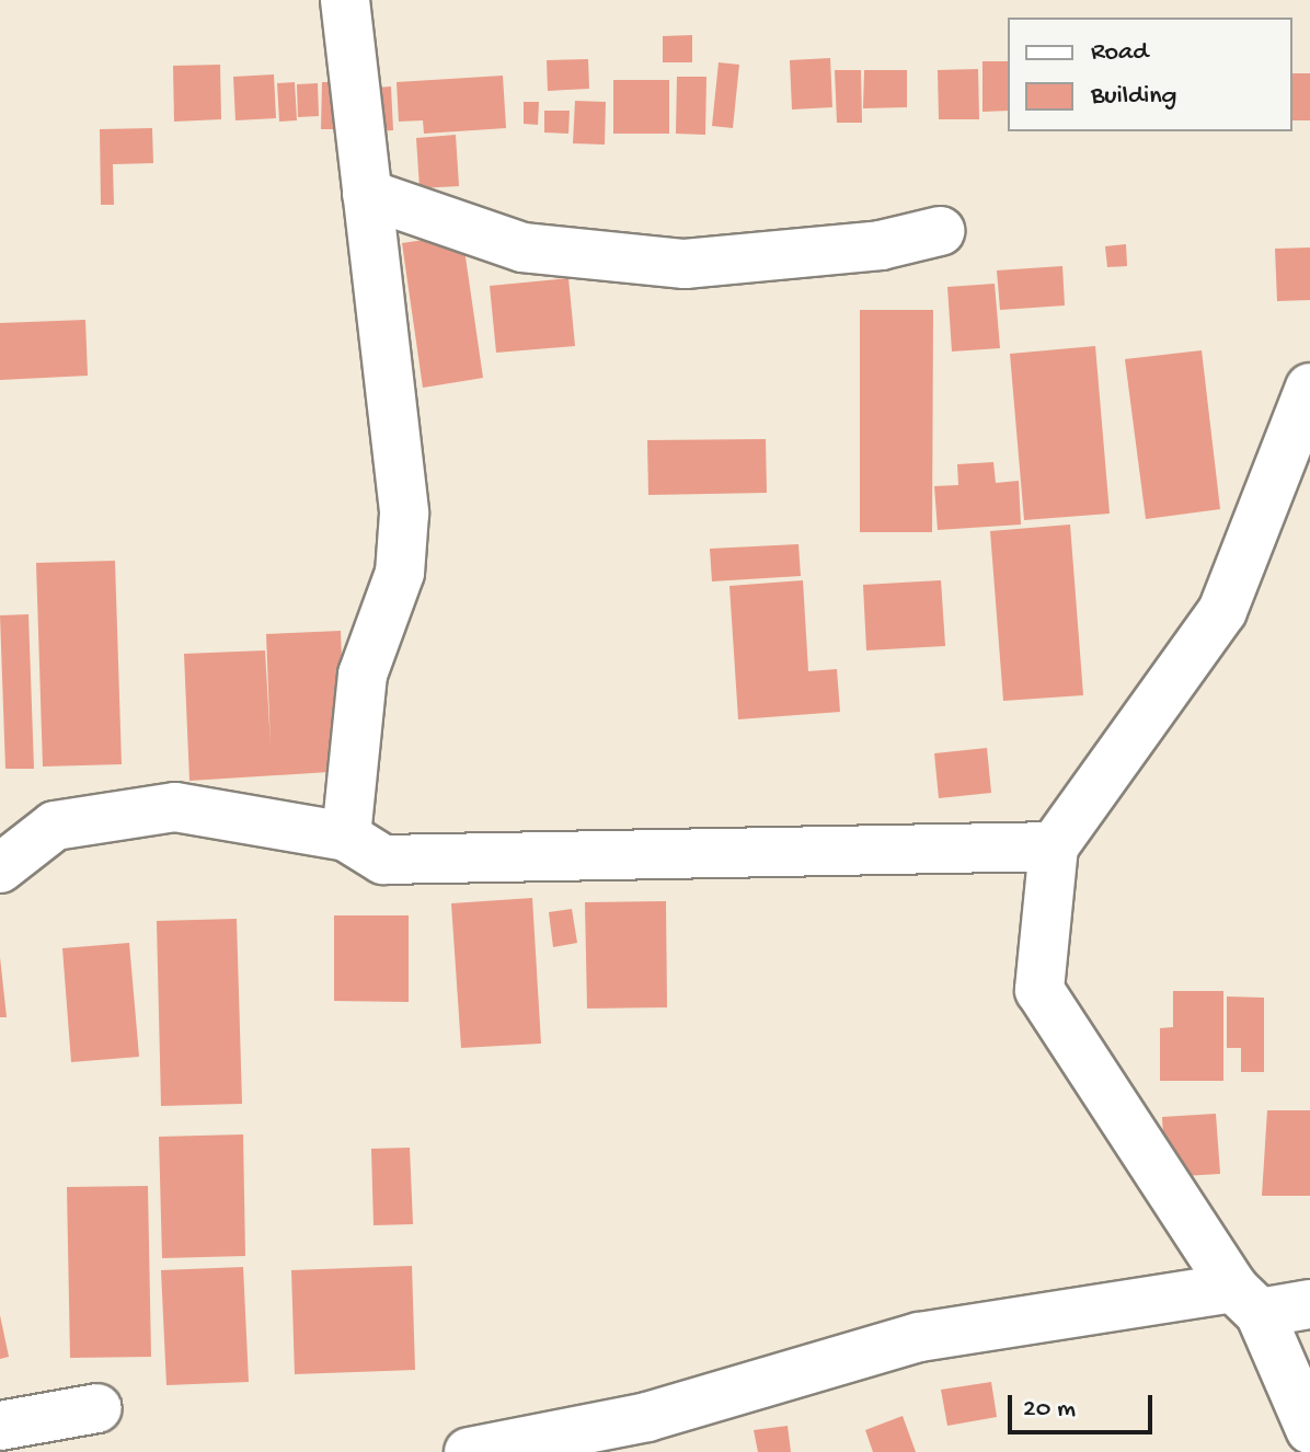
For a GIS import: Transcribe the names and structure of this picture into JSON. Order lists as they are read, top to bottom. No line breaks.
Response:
{"legend":["Road","Building"],"scale_bar":"20 m"}
